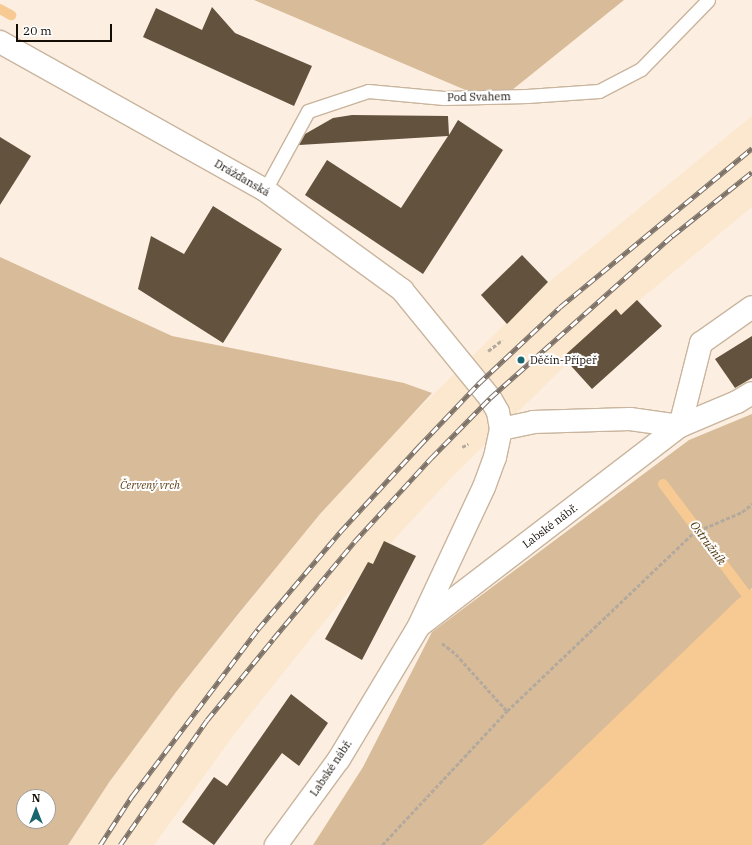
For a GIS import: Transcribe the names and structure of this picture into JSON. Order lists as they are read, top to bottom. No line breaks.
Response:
{"streets":{"street":["Drážďanská","Labské nábř."],"lane":["Pod Svahem"]},"crossings":[["Pod Svahem","Drážďanská"],["Drážďanská","Labské nábř."]],"water":["Ostružník"],"parks":["Červený vrch"],"places":["Děčín-Přípeř"],"scale_bar":"20 m","north":"top"}
